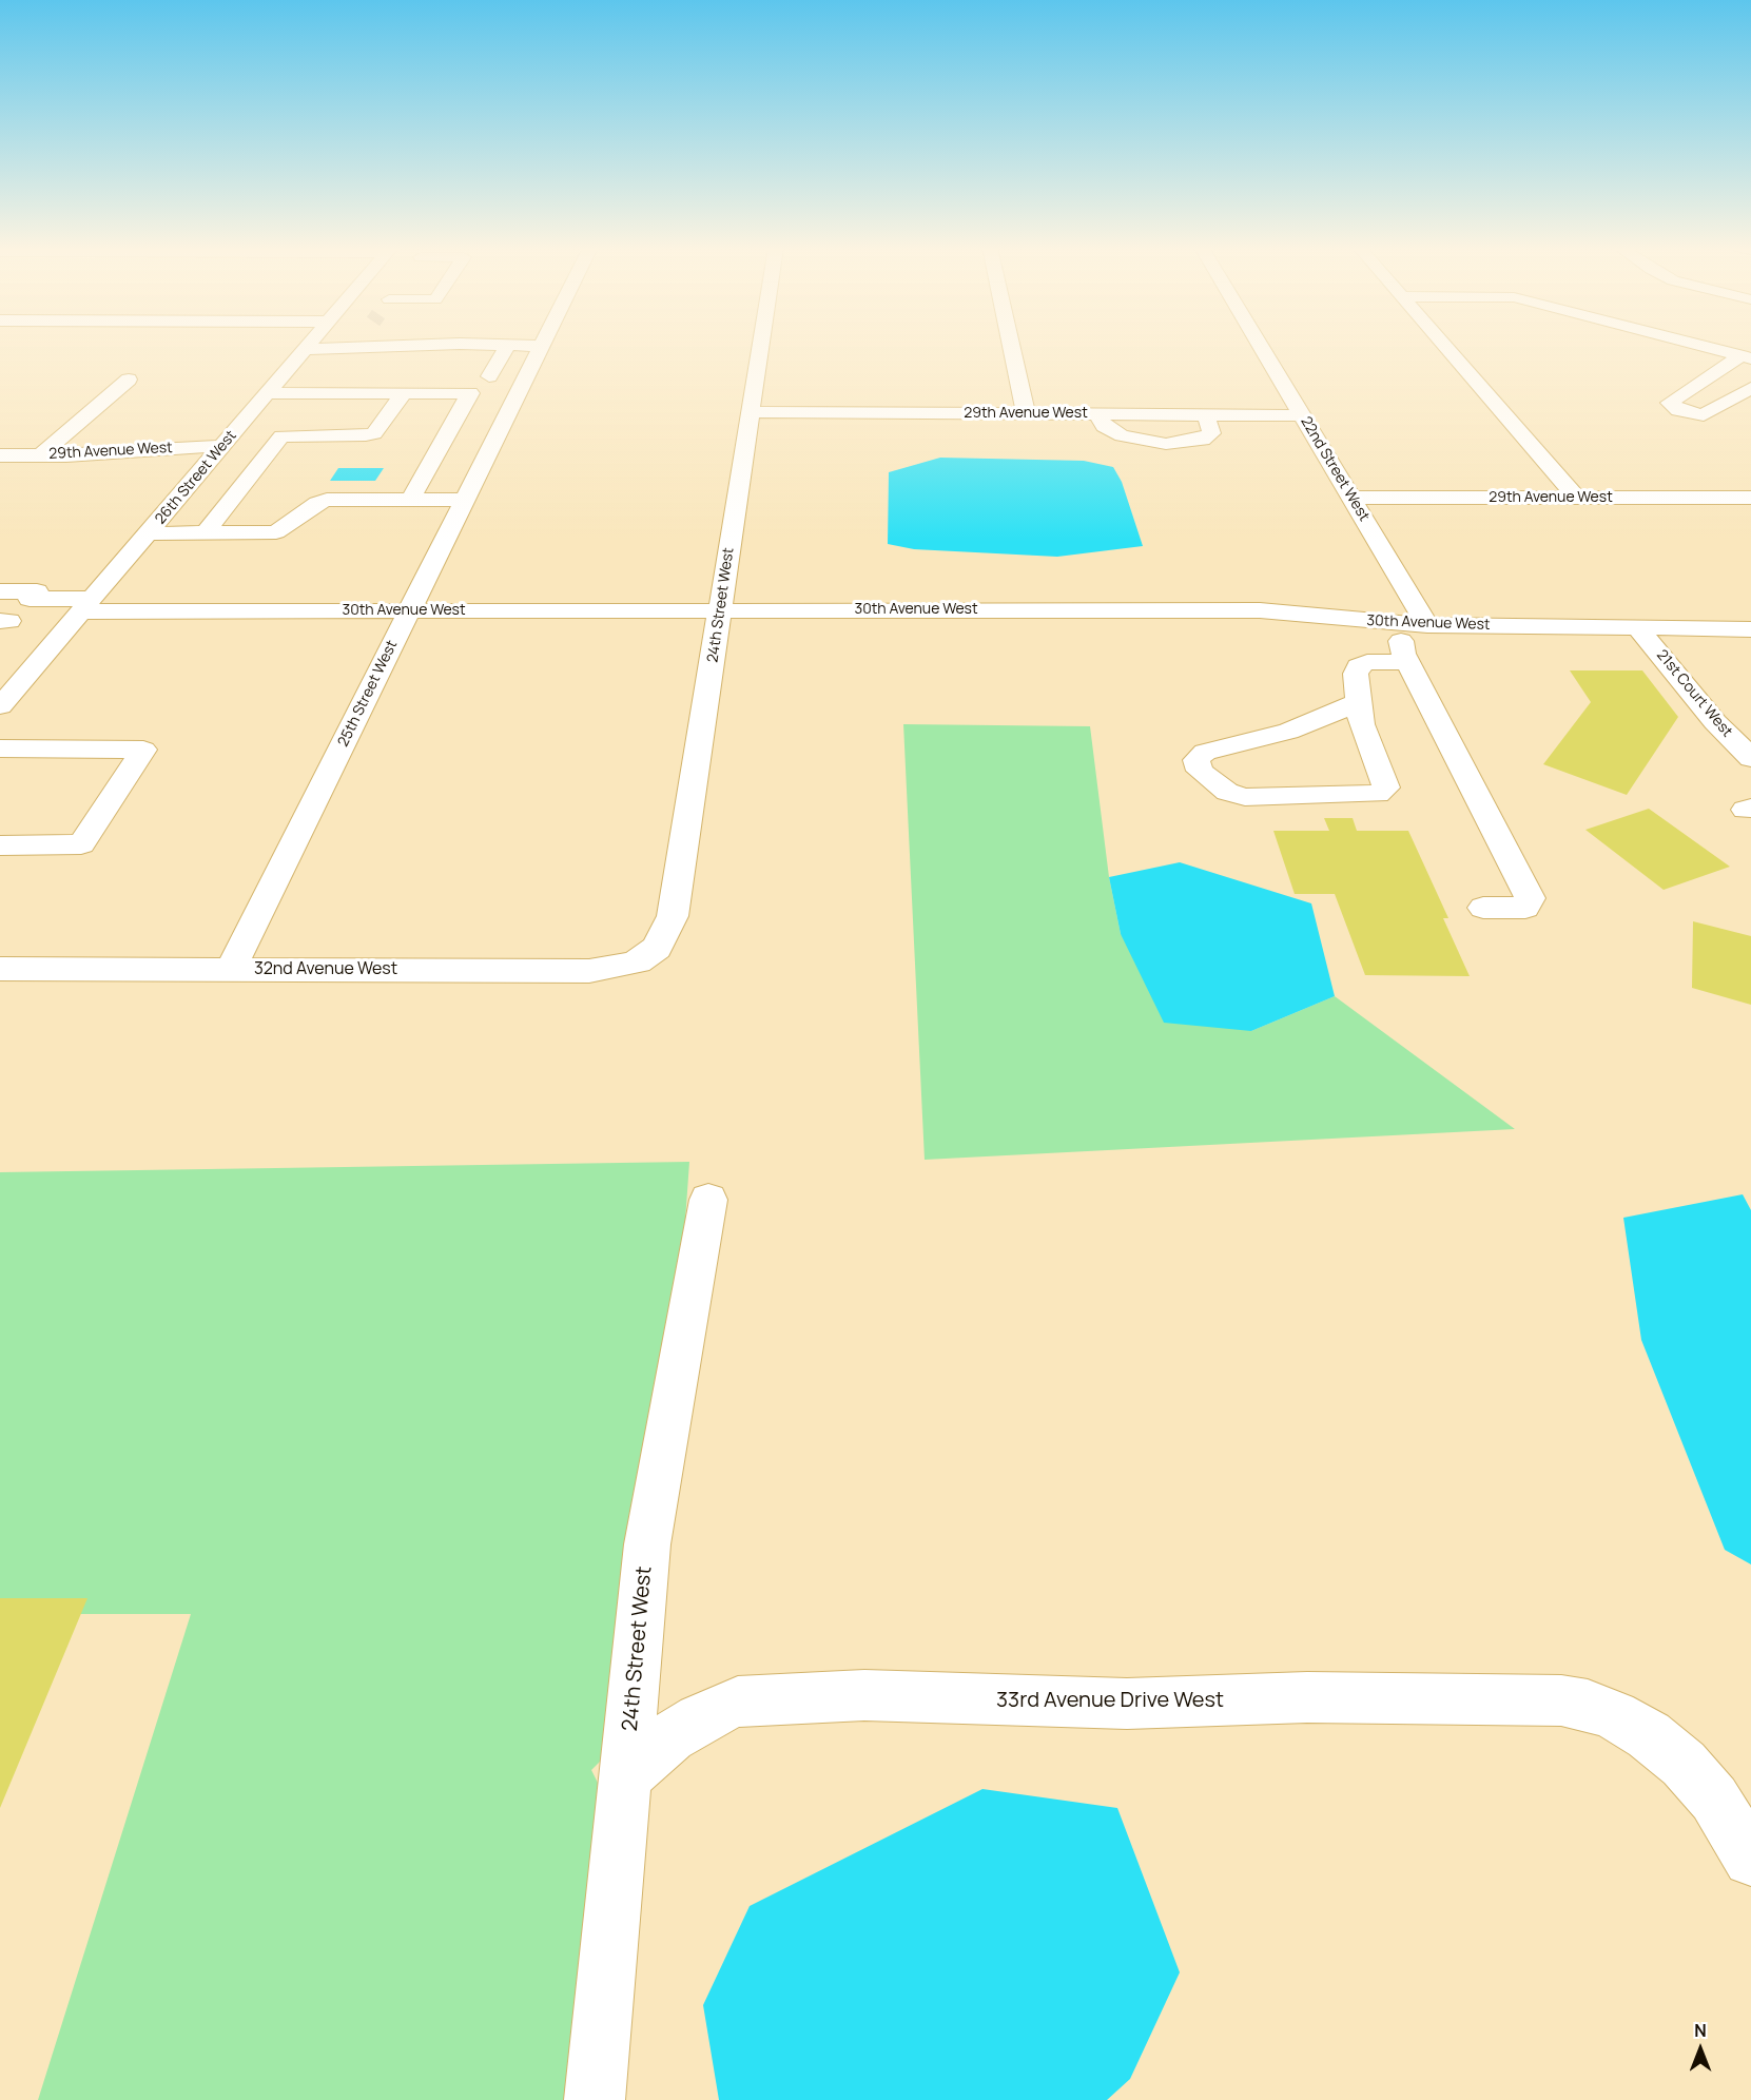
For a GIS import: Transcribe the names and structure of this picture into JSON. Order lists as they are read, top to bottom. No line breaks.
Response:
{"streets":{"street":["29th Avenue West","22nd Street West","26th Street West","24th Street West","30th Avenue West","25th Street West","21st Court West","32nd Avenue West","33rd Avenue Drive West"]},"crossings":[["29th Avenue West","22nd Street West"],["29th Avenue West","26th Street West"],["29th Avenue West","24th Street West"],["22nd Street West","30th Avenue West"],["26th Street West","30th Avenue West"],["24th Street West","30th Avenue West"],["24th Street West","32nd Avenue West"],["24th Street West","33rd Avenue Drive West"],["30th Avenue West","25th Street West"],["30th Avenue West","21st Court West"],["25th Street West","32nd Avenue West"]],"north":"top"}
